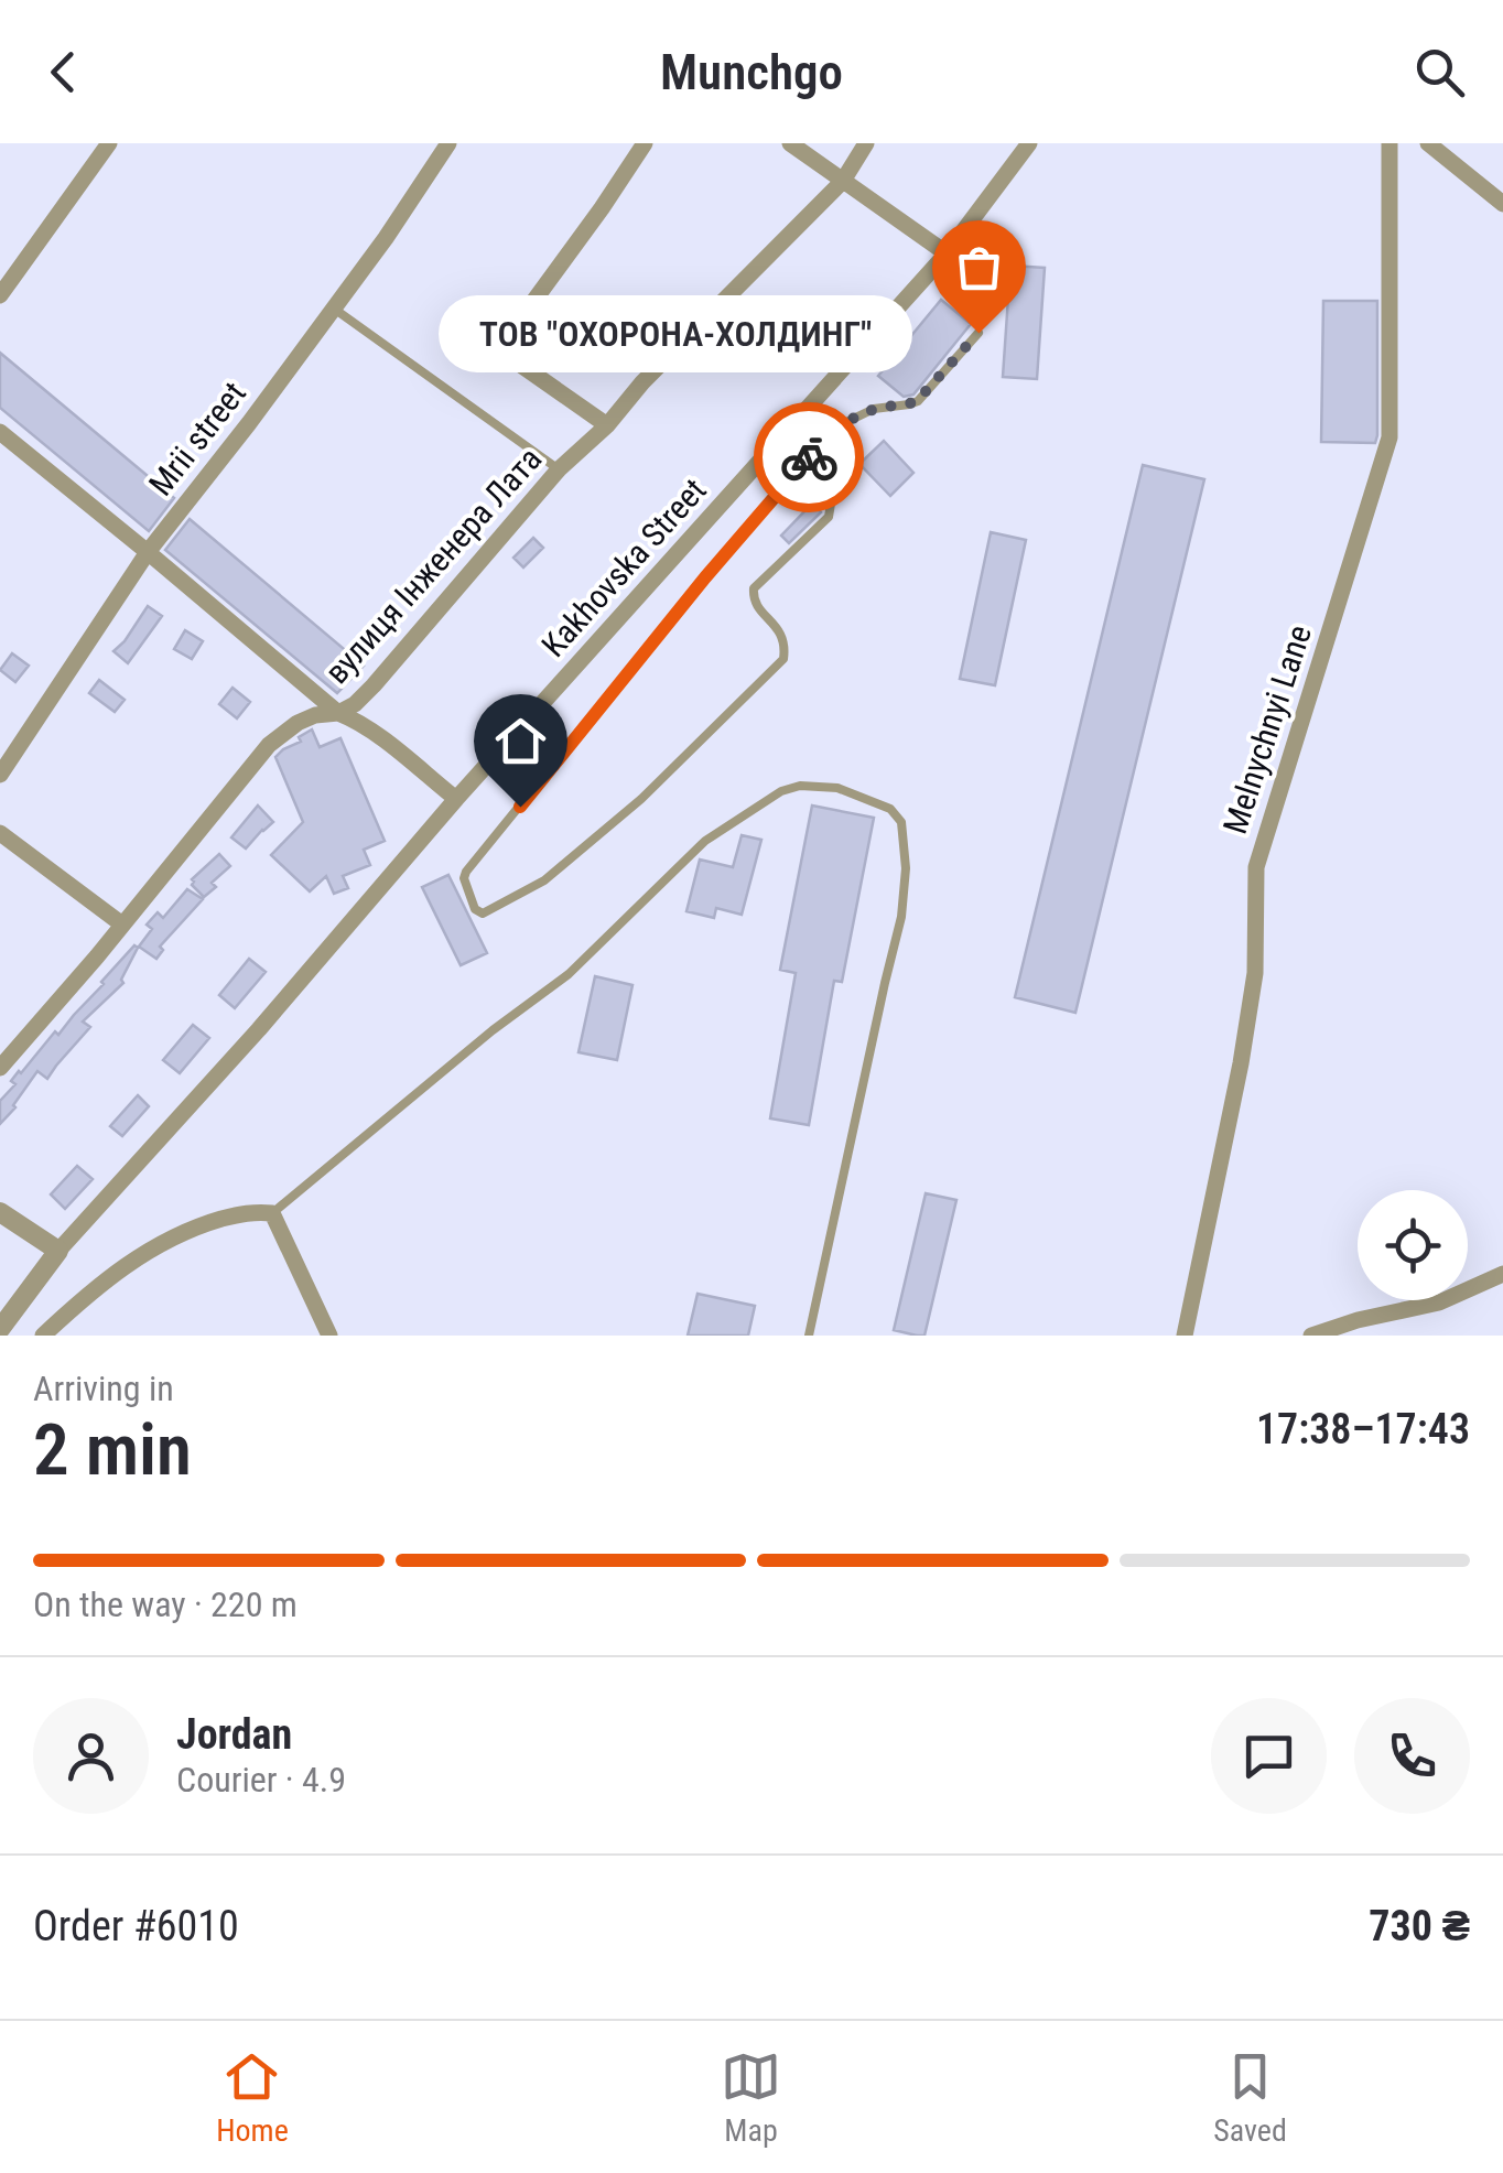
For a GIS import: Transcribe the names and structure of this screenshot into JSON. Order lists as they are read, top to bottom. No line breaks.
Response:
{"streets":{"street":["Mrii street","вулиця Інженера Лата","Kakhovska Street","Melnychnyi Lane"]},"places":["ТОВ \"ОХОРОНА-ХОЛДИНГ\""],"page":{"header":"Munchgo","bubble":"ТОВ \"ОХОРОНА-ХОЛДИНГ\"","heading":["2 min","Arriving in","17:38–17:43"],"panel":["Jordan","Courier · 4.9","Order #6010","730 ₴"],"bar":"On the way · 220 m","tabs":["Home","Map","Saved"]}}
